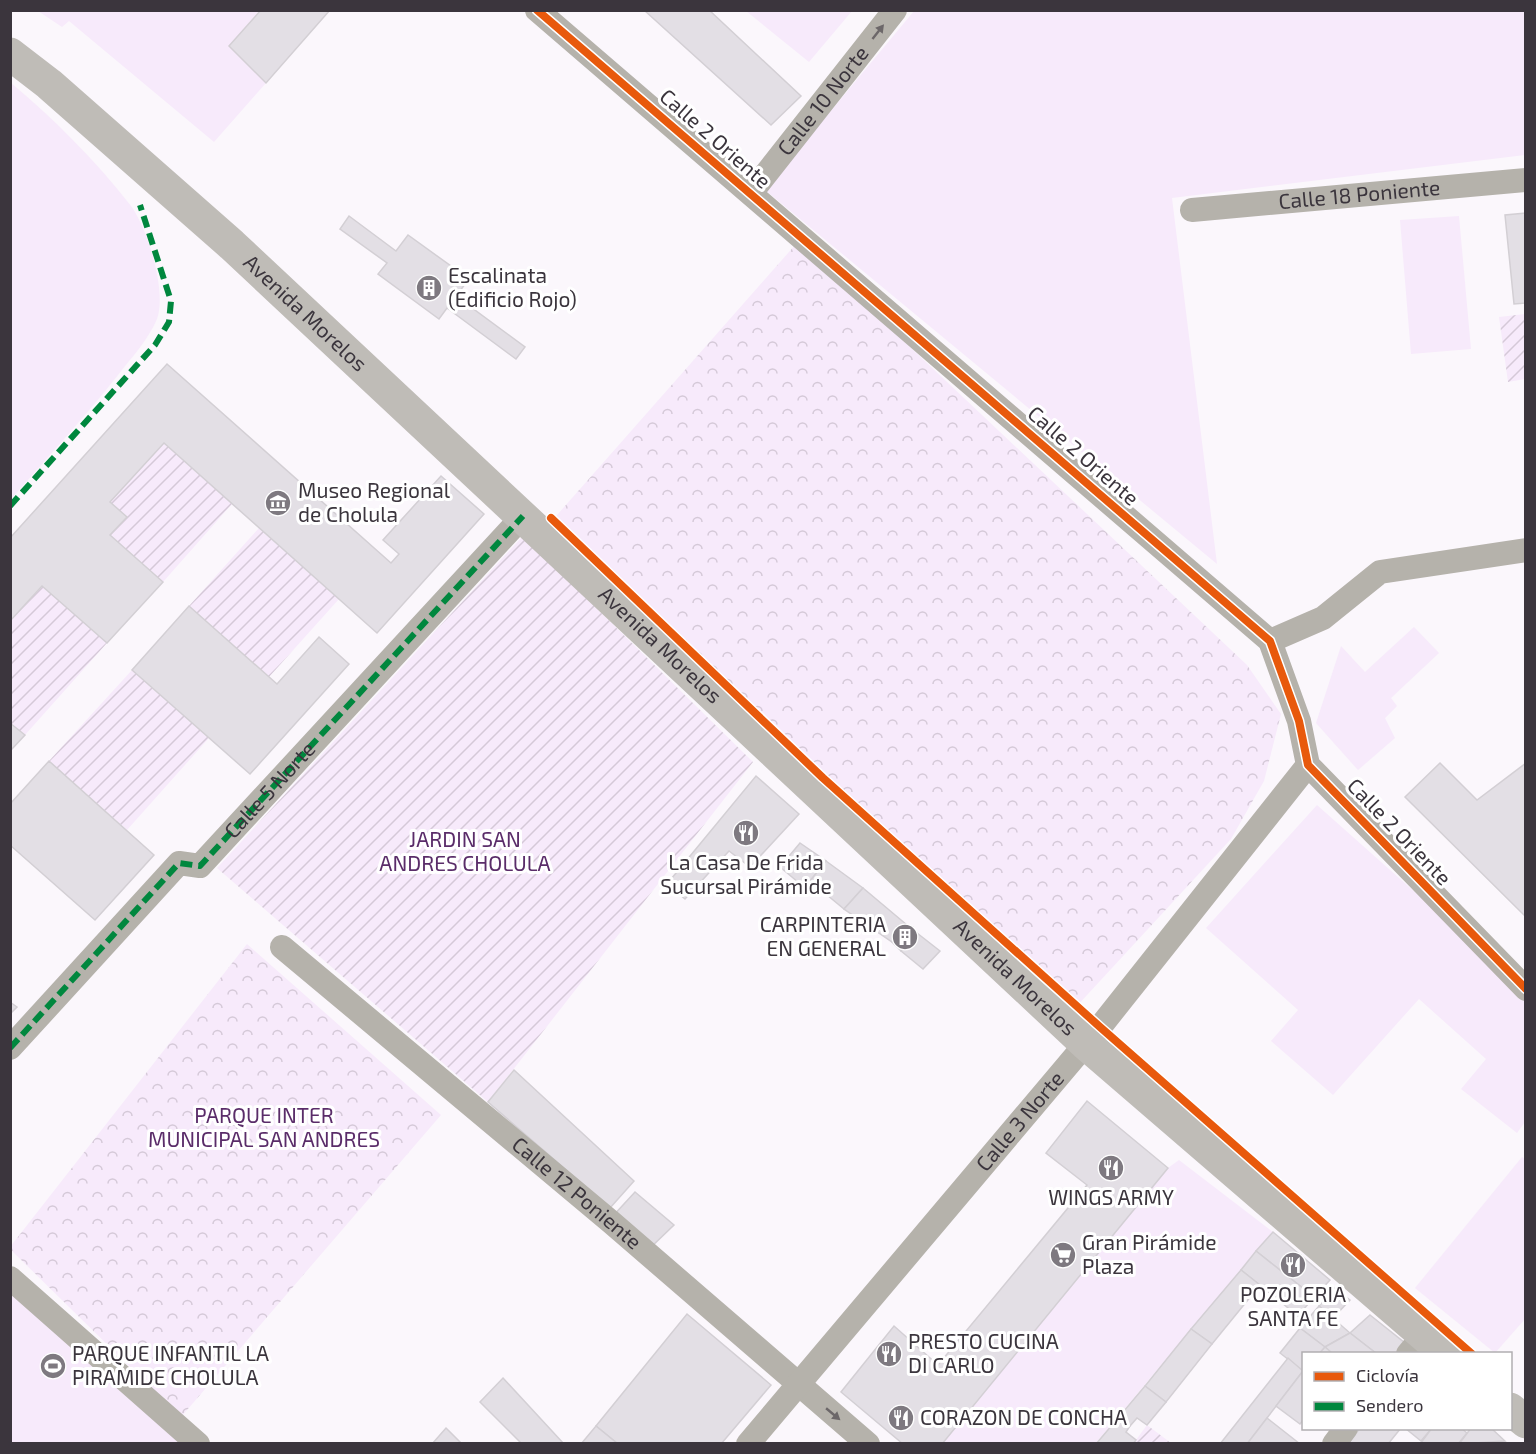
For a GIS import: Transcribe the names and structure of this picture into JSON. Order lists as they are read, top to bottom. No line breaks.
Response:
{"streets":{"main road":["Avenida Morelos"],"street":["Calle 10 Norte","Calle 2 Oriente","Calle 18 Poniente","Calle 5 Norte","Calle 3 Norte","Calle 12 Poniente"]},"crossings":[["Calle 10 Norte","Calle 2 Oriente"],["Calle 2 Oriente","Calle 3 Norte"],["Avenida Morelos","Calle 5 Norte"],["Avenida Morelos","Calle 3 Norte"],["Calle 3 Norte","Calle 12 Poniente"]],"one_way":["Calle 10 Norte"],"parks":["JARDIN SAN ANDRES CHOLULA","PARQUE INTER MUNICIPAL SAN ANDRES"],"places":{"building":["Escalinata (Edificio Rojo)","CARPINTERIA EN GENERAL"],"museum":["Museo Regional de Cholula"],"restaurant":["La Casa De Frida Sucursal Pirámide","WINGS ARMY","POZOLERIA SANTA FE","PRESTO CUCINA DI CARLO","CORAZON DE CONCHA"],"supermarket":["Gran Pirámide Plaza"],"sports":["PARQUE INFANTIL LA PIRAMIDE CHOLULA"]},"legend":["Ciclovía","Sendero"]}
